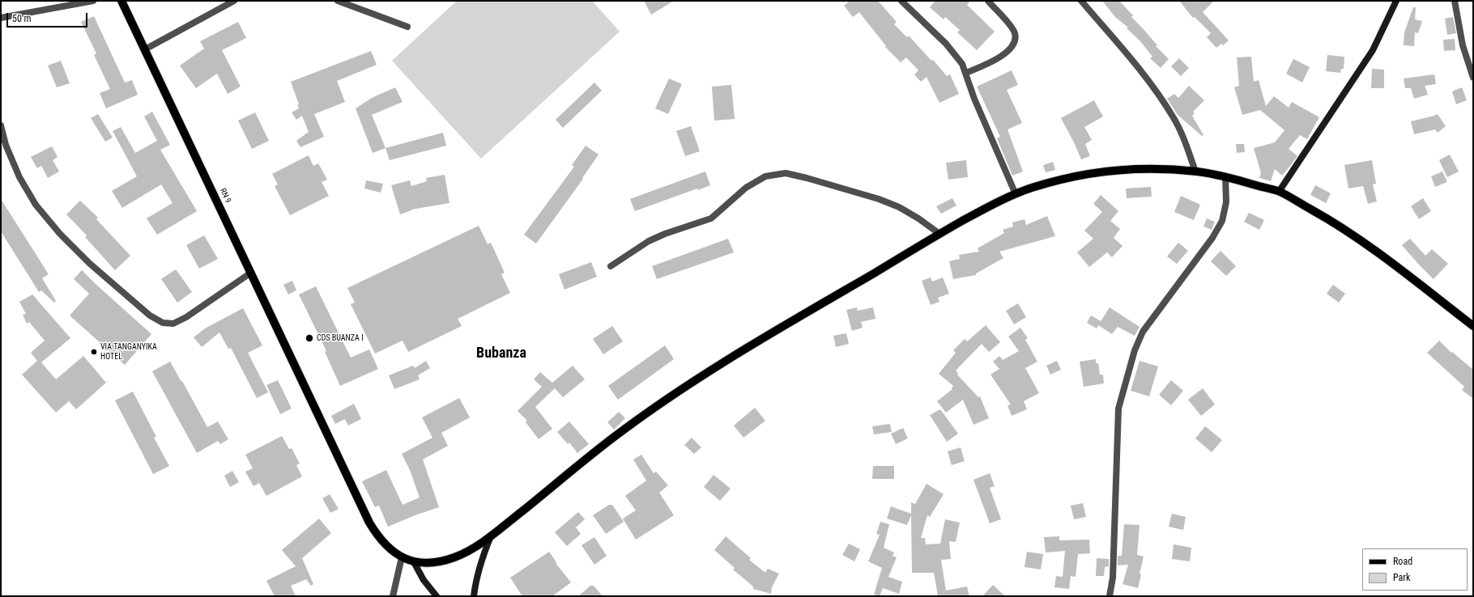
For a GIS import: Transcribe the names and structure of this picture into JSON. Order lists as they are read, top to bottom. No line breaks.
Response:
{"streets":{"main road":["RN 9"]},"districts":["Bubanza"],"places":["CDS BUANZA I","VIA TANGANYIKA HOTEL"],"legend":["Road","Park"],"scale_bar":"50 m"}
